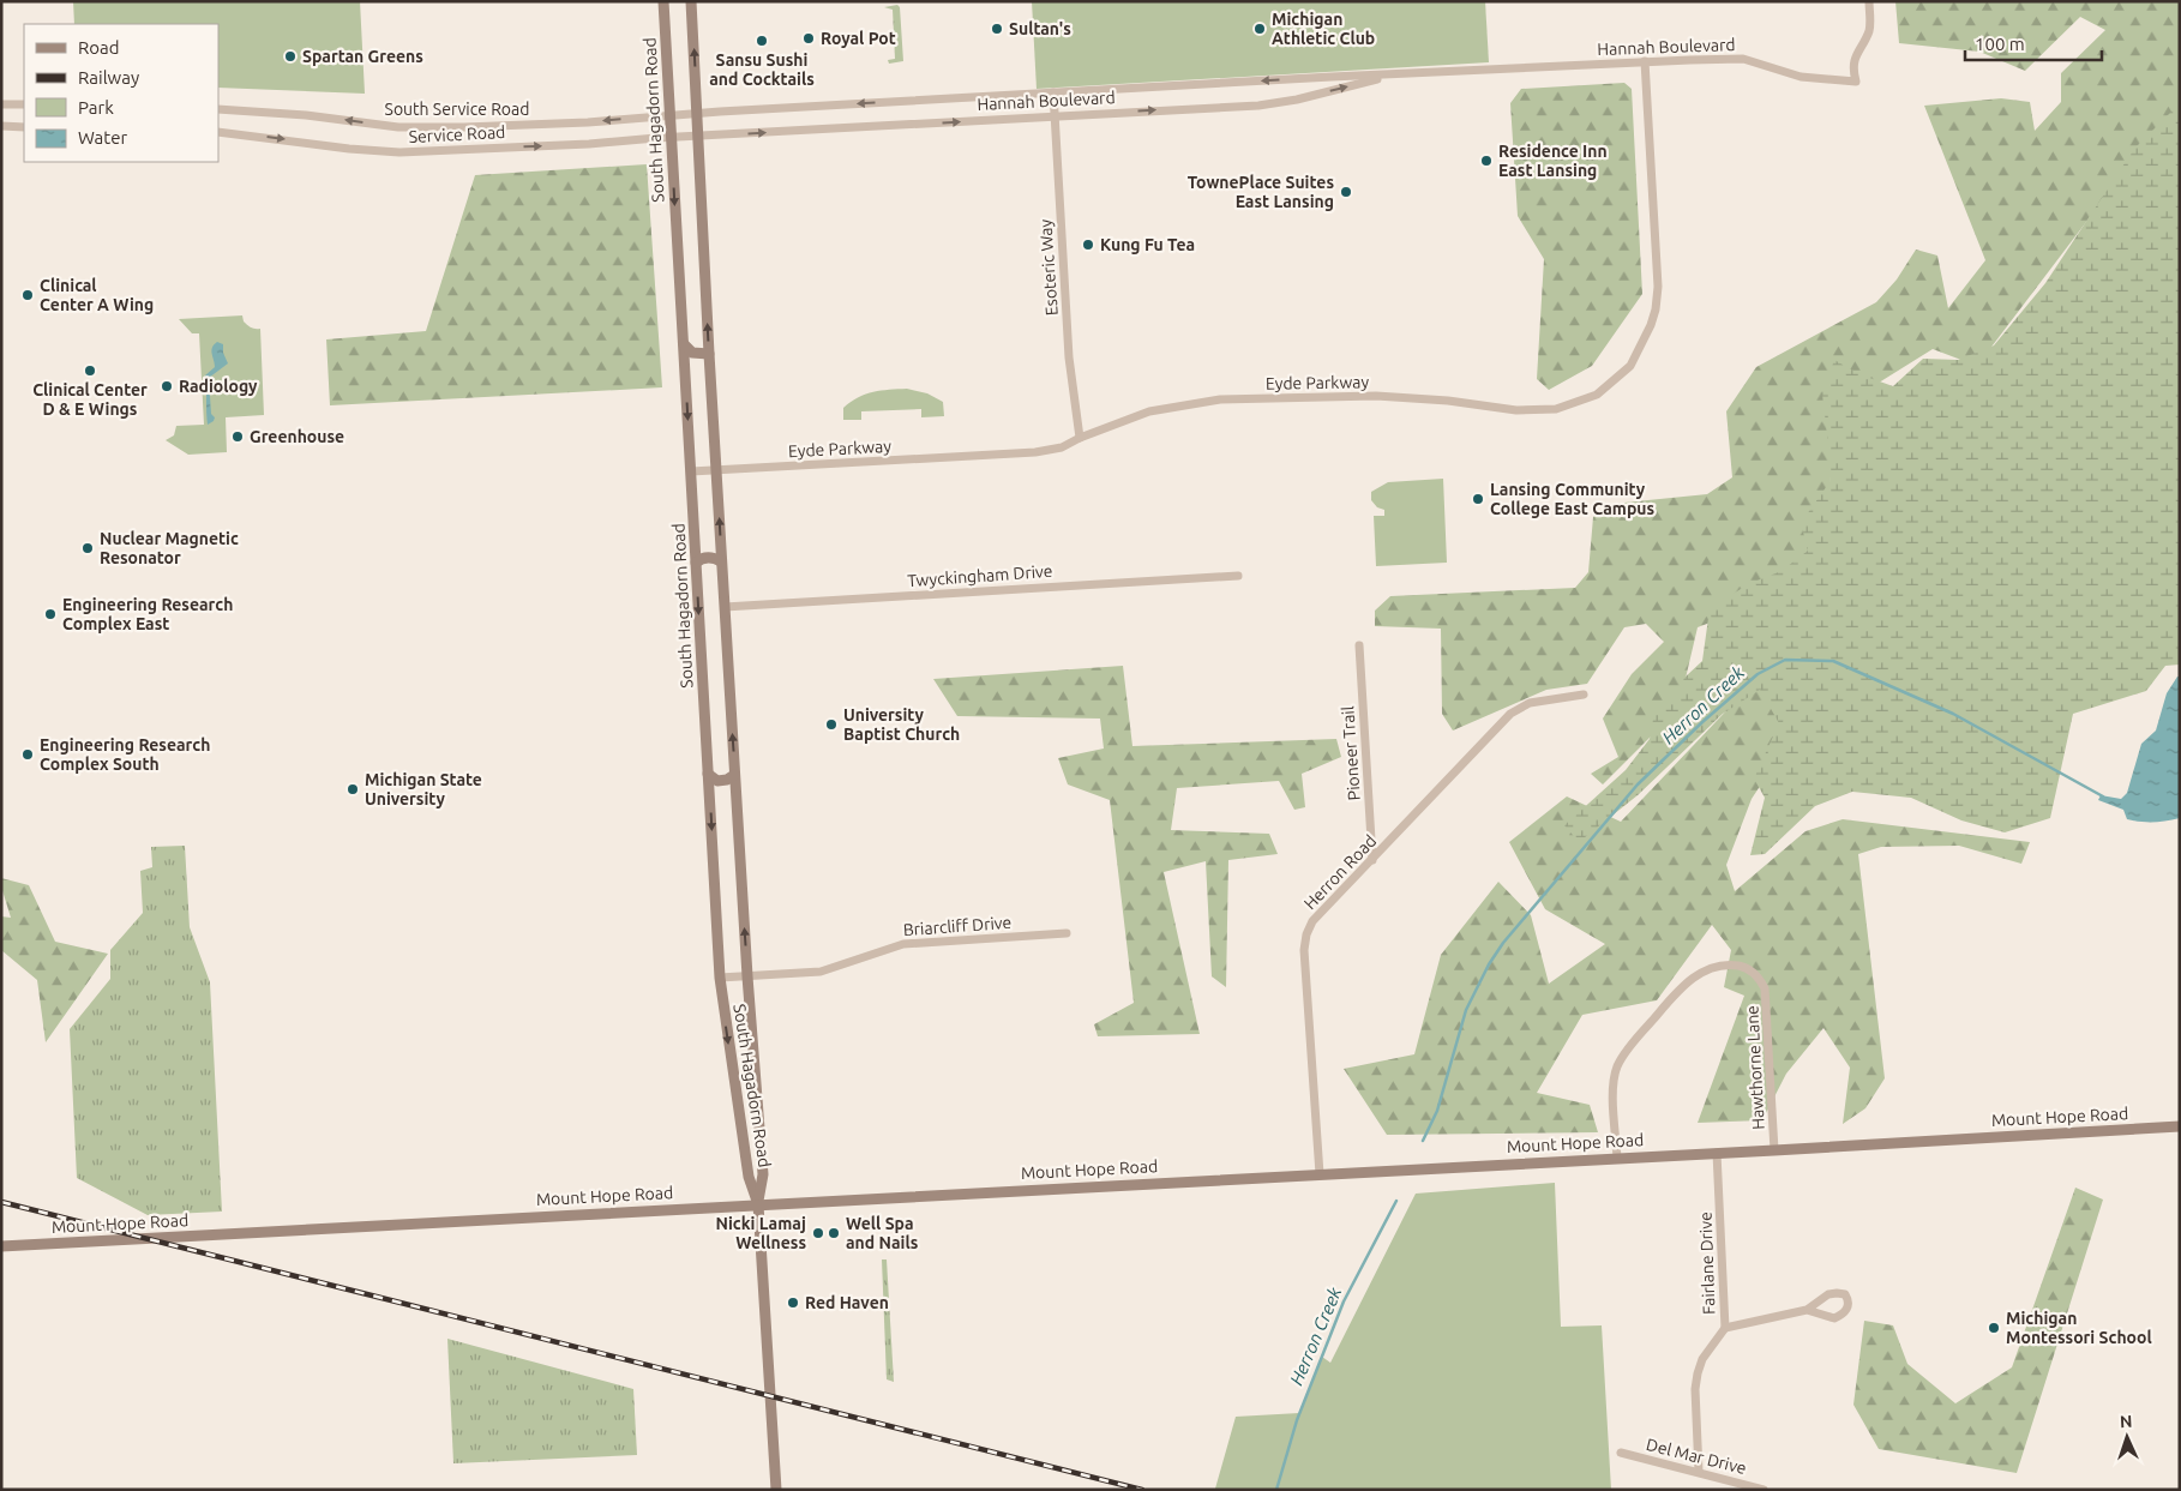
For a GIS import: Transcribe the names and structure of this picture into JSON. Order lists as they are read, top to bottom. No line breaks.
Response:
{"streets":{"street":["Hannah Boulevard","South Service Road","South Hagadorn Road","Service Road","Esoteric Way","Eyde Parkway","Twyckingham Drive","Pioneer Trail","Herron Road","Briarcliff Drive","Hawthorne Lane","Mount Hope Road","Fairlane Drive","Del Mar Drive"]},"crossings":[["Hannah Boulevard","South Service Road"],["Hannah Boulevard","South Hagadorn Road"],["Hannah Boulevard","Service Road"],["Hannah Boulevard","Esoteric Way"],["Hannah Boulevard","Eyde Parkway"],["South Service Road","South Hagadorn Road"],["South Hagadorn Road","Service Road"],["South Hagadorn Road","Eyde Parkway"],["South Hagadorn Road","Twyckingham Drive"],["South Hagadorn Road","Briarcliff Drive"],["South Hagadorn Road","Mount Hope Road"],["Esoteric Way","Eyde Parkway"],["Pioneer Trail","Herron Road"],["Herron Road","Mount Hope Road"],["Hawthorne Lane","Mount Hope Road"],["Mount Hope Road","Fairlane Drive"],["Fairlane Drive","Del Mar Drive"]],"one_way":["South Service Road","Service Road"],"water":["Herron Creek"],"places":["Sultan's","Michigan Athletic Club","Royal Pot","Sansu Sushi and Cocktails","Spartan Greens","Residence Inn East Lansing","TownePlace Suites East Lansing","Kung Fu Tea","Clinical Center A Wing","Clinical Center D & E Wings","Radiology","Greenhouse","Lansing Community College East Campus","Nuclear Magnetic Resonator","Engineering Research Complex East","University Baptist Church","Engineering Research Complex South","Michigan State University","Nicki Lamaj Wellness","Well Spa and Nails","Red Haven","Michigan Montessori School"],"legend":["Road","Railway","Park","Water"],"scale_bar":"100 m","north":"top"}
